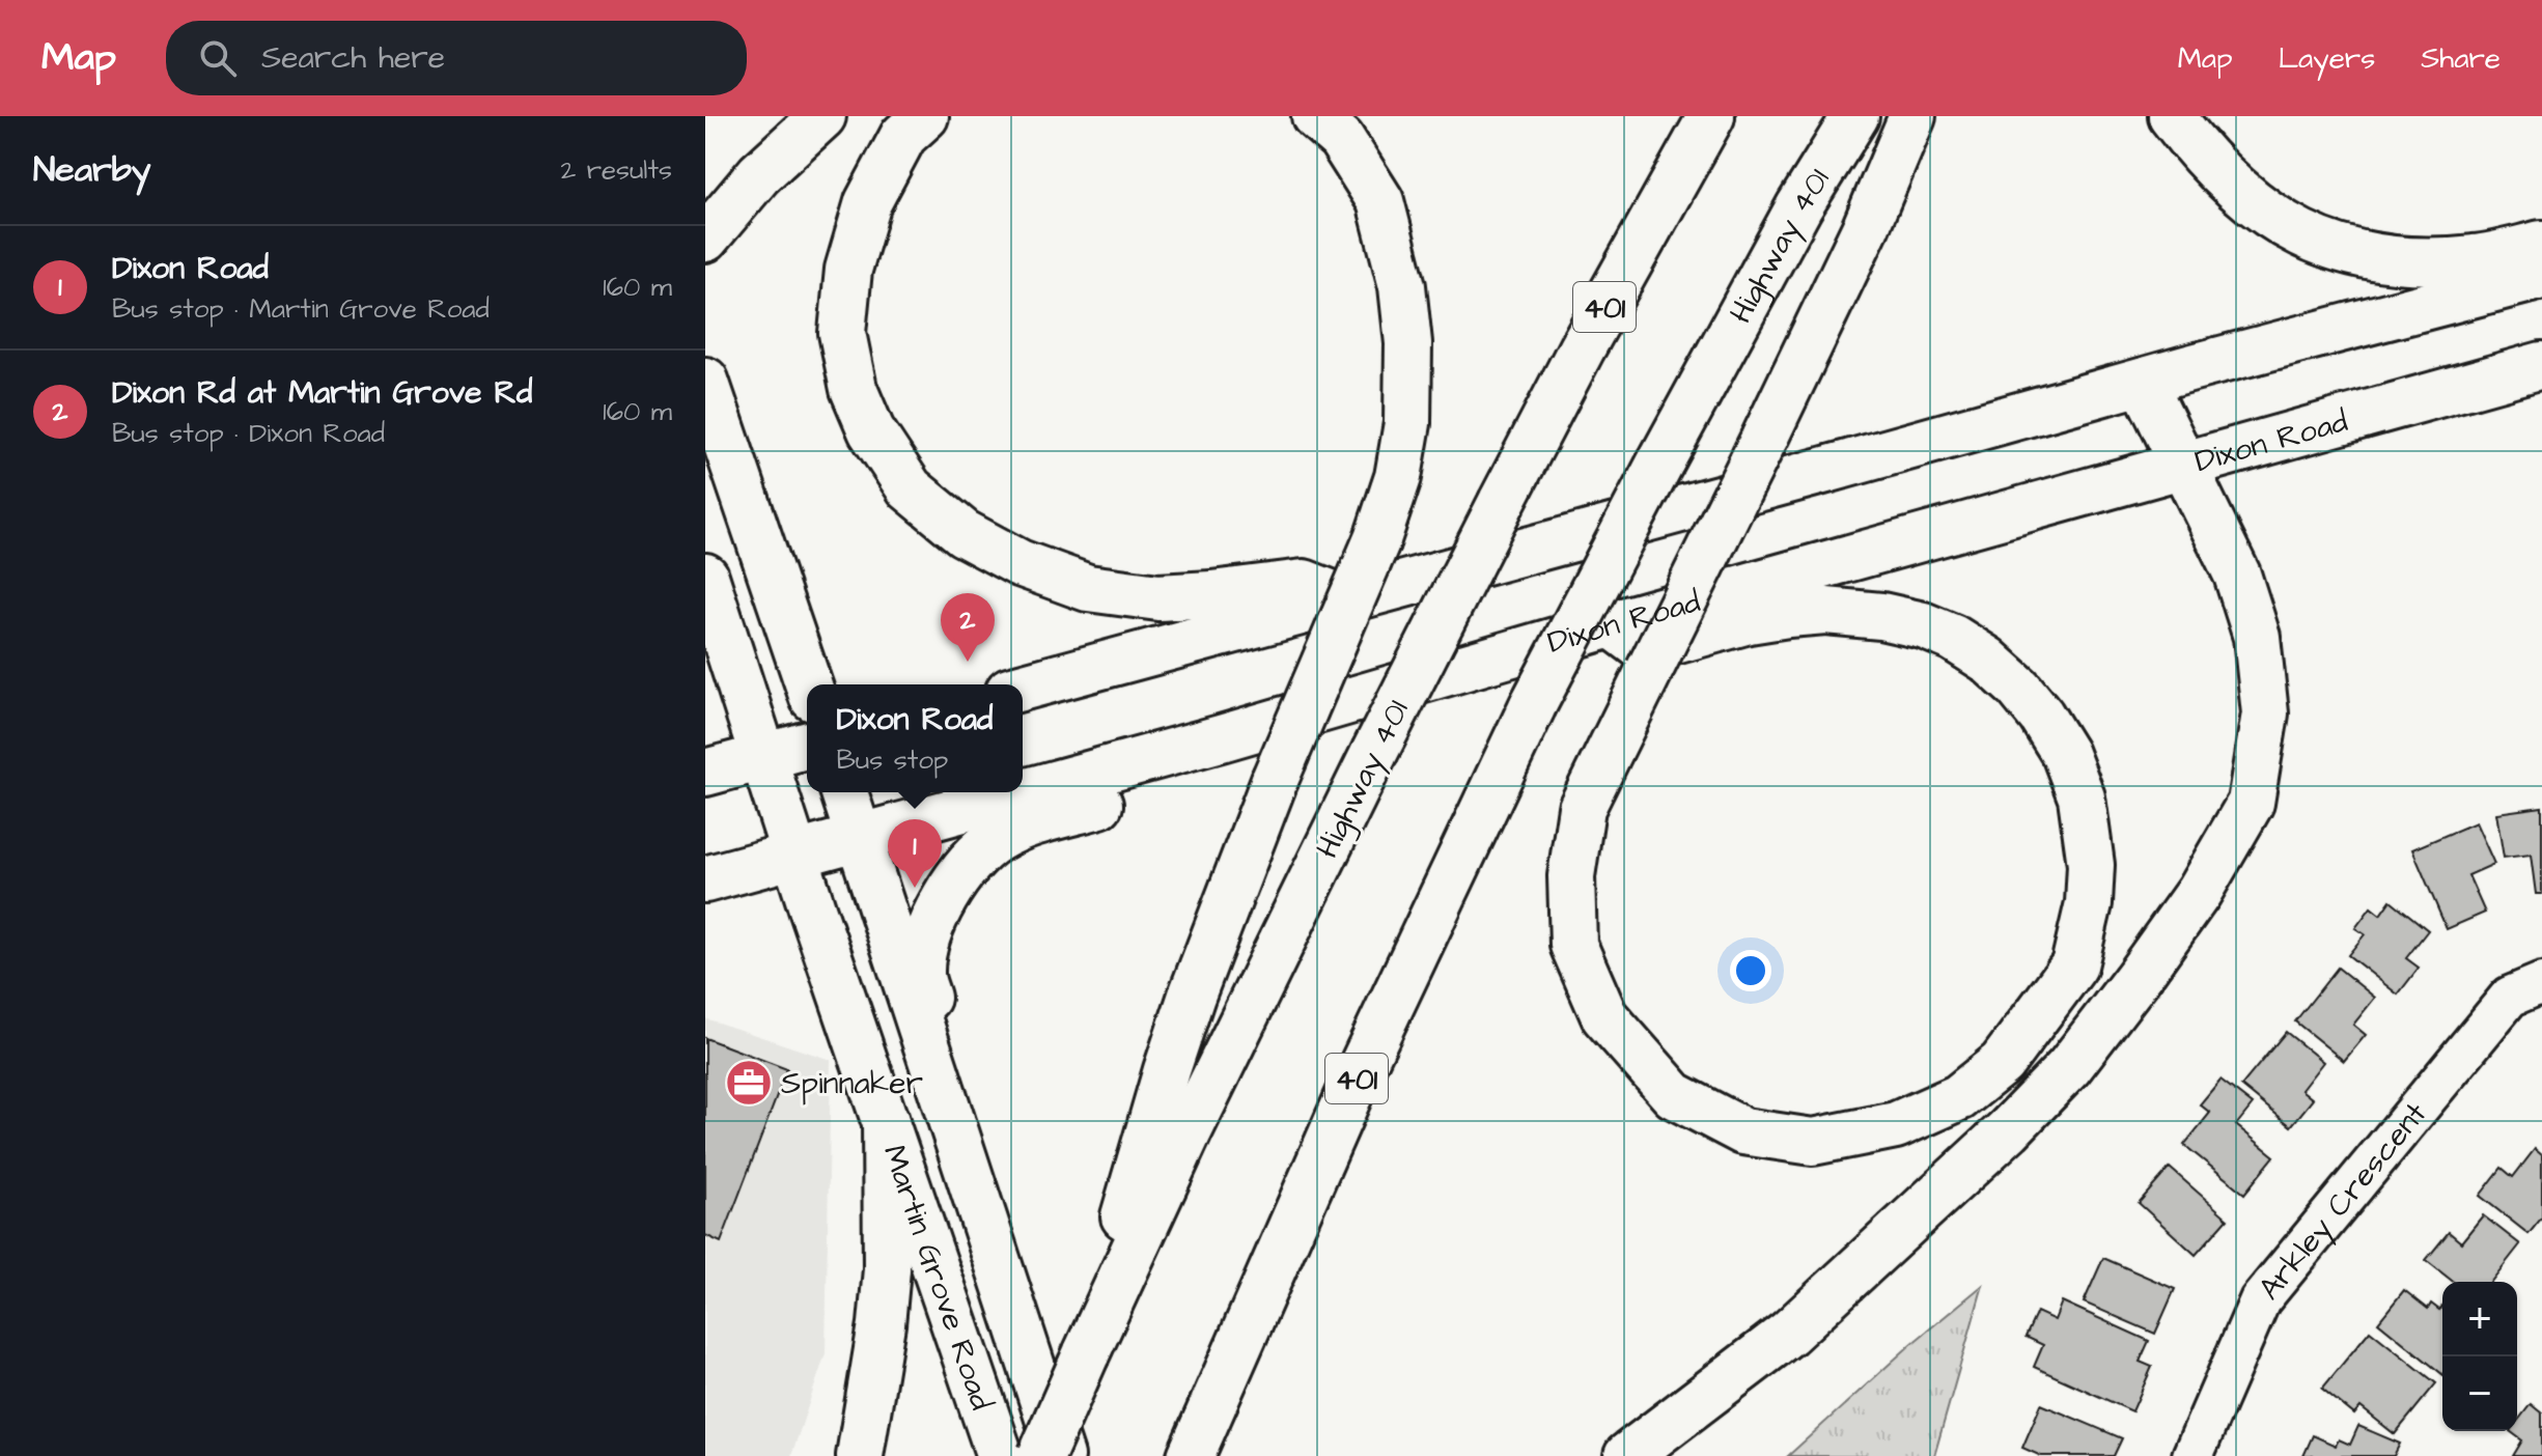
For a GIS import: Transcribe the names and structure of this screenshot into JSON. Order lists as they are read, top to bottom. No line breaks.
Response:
{"streets":{"main road":["Highway 401","401","Dixon Road","Martin Grove Road"],"street":["Arkley Crescent"]},"crossings":[["Dixon Road","Martin Grove Road"]],"places":{"office":["Spinnaker"]},"page":{"header":"Map","search":"Search here","nav":["Map","Layers","Share"],"heading":["Nearby","2 results"],"list":[{"mark":"1","name":"Dixon Road","note":"Bus stop · Martin Grove Road","value":"160 m"},{"mark":"2","name":"Dixon Rd at Martin Grove Rd","note":"Bus stop · Dixon Road","value":"160 m"}],"pins":["2","1"],"popup":["Dixon Road","Bus stop"],"map_buttons":["+","−"]}}
